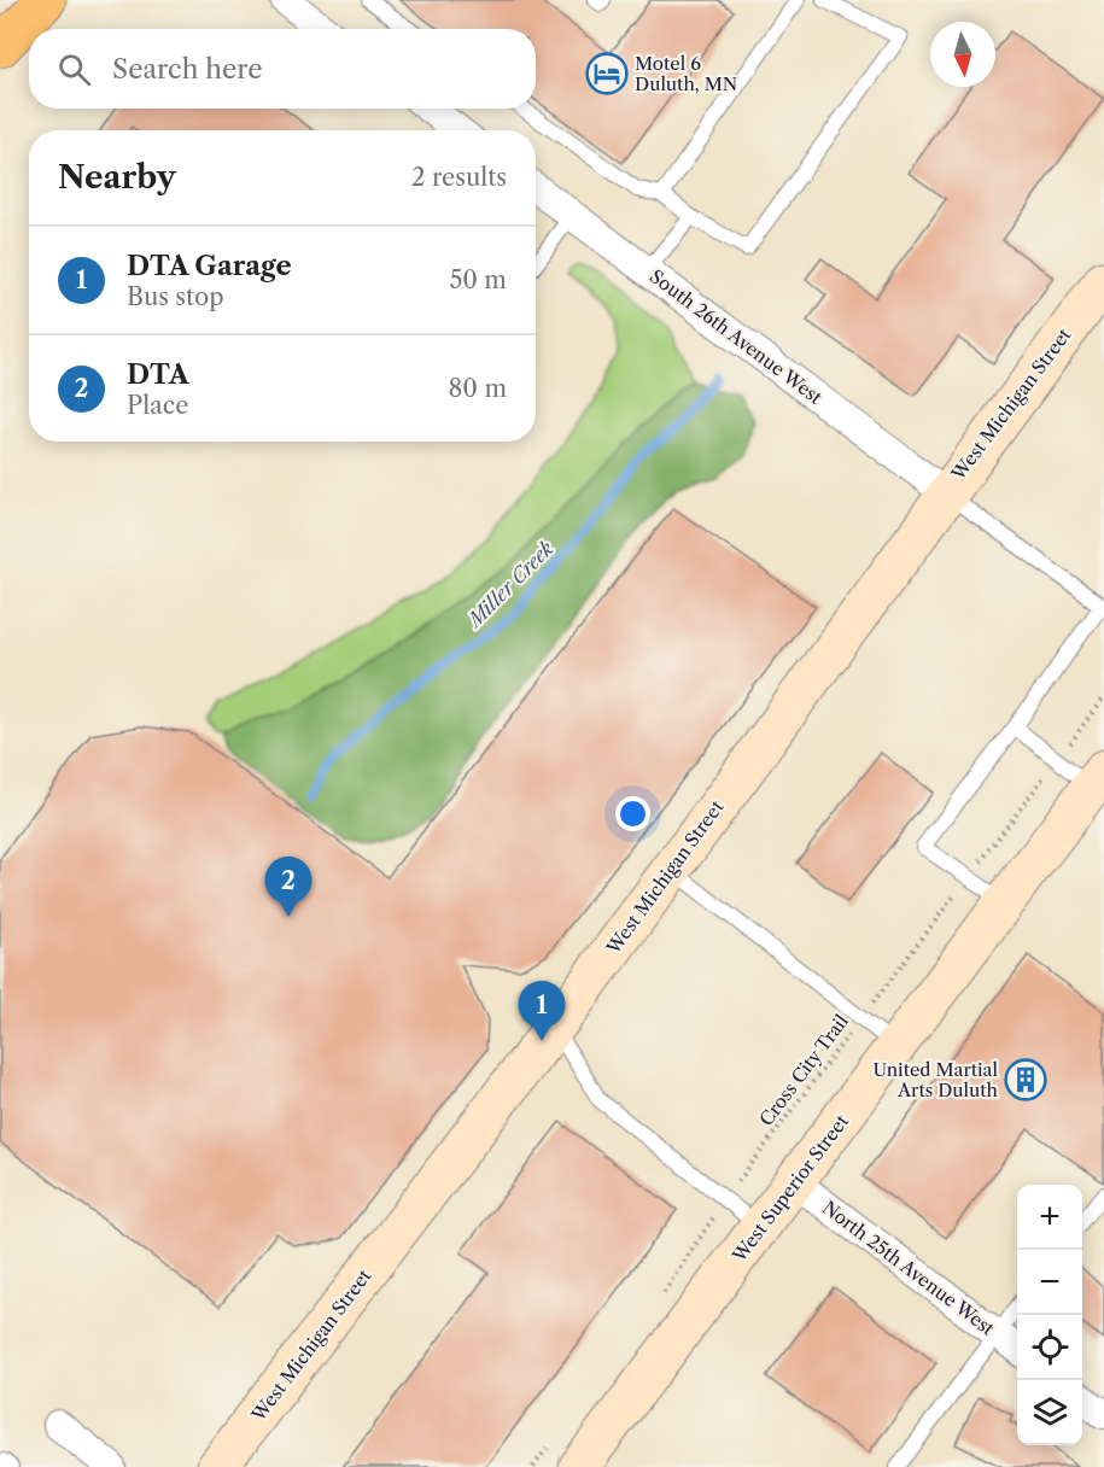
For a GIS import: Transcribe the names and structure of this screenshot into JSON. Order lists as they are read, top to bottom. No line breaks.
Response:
{"streets":{"street":["South 26th Avenue West","West Michigan Street","West Superior Street","North 25th Avenue West"],"path":["Cross City Trail"]},"crossings":[["South 26th Avenue West","West Michigan Street"],["West Superior Street","North 25th Avenue West"]],"water":["Miller Creek"],"places":{"hotel":["Motel 6 Duluth, MN"],"building":["United Martial Arts Duluth"]},"north":"bottom","page":{"search":"Search here","heading":["Nearby","2 results"],"list":[{"mark":"1","name":"DTA Garage","note":"Bus stop","value":"50 m"},{"mark":"2","name":"DTA","note":"Place","value":"80 m"}],"pins":["2","1"],"map_buttons":["+","−"]}}
